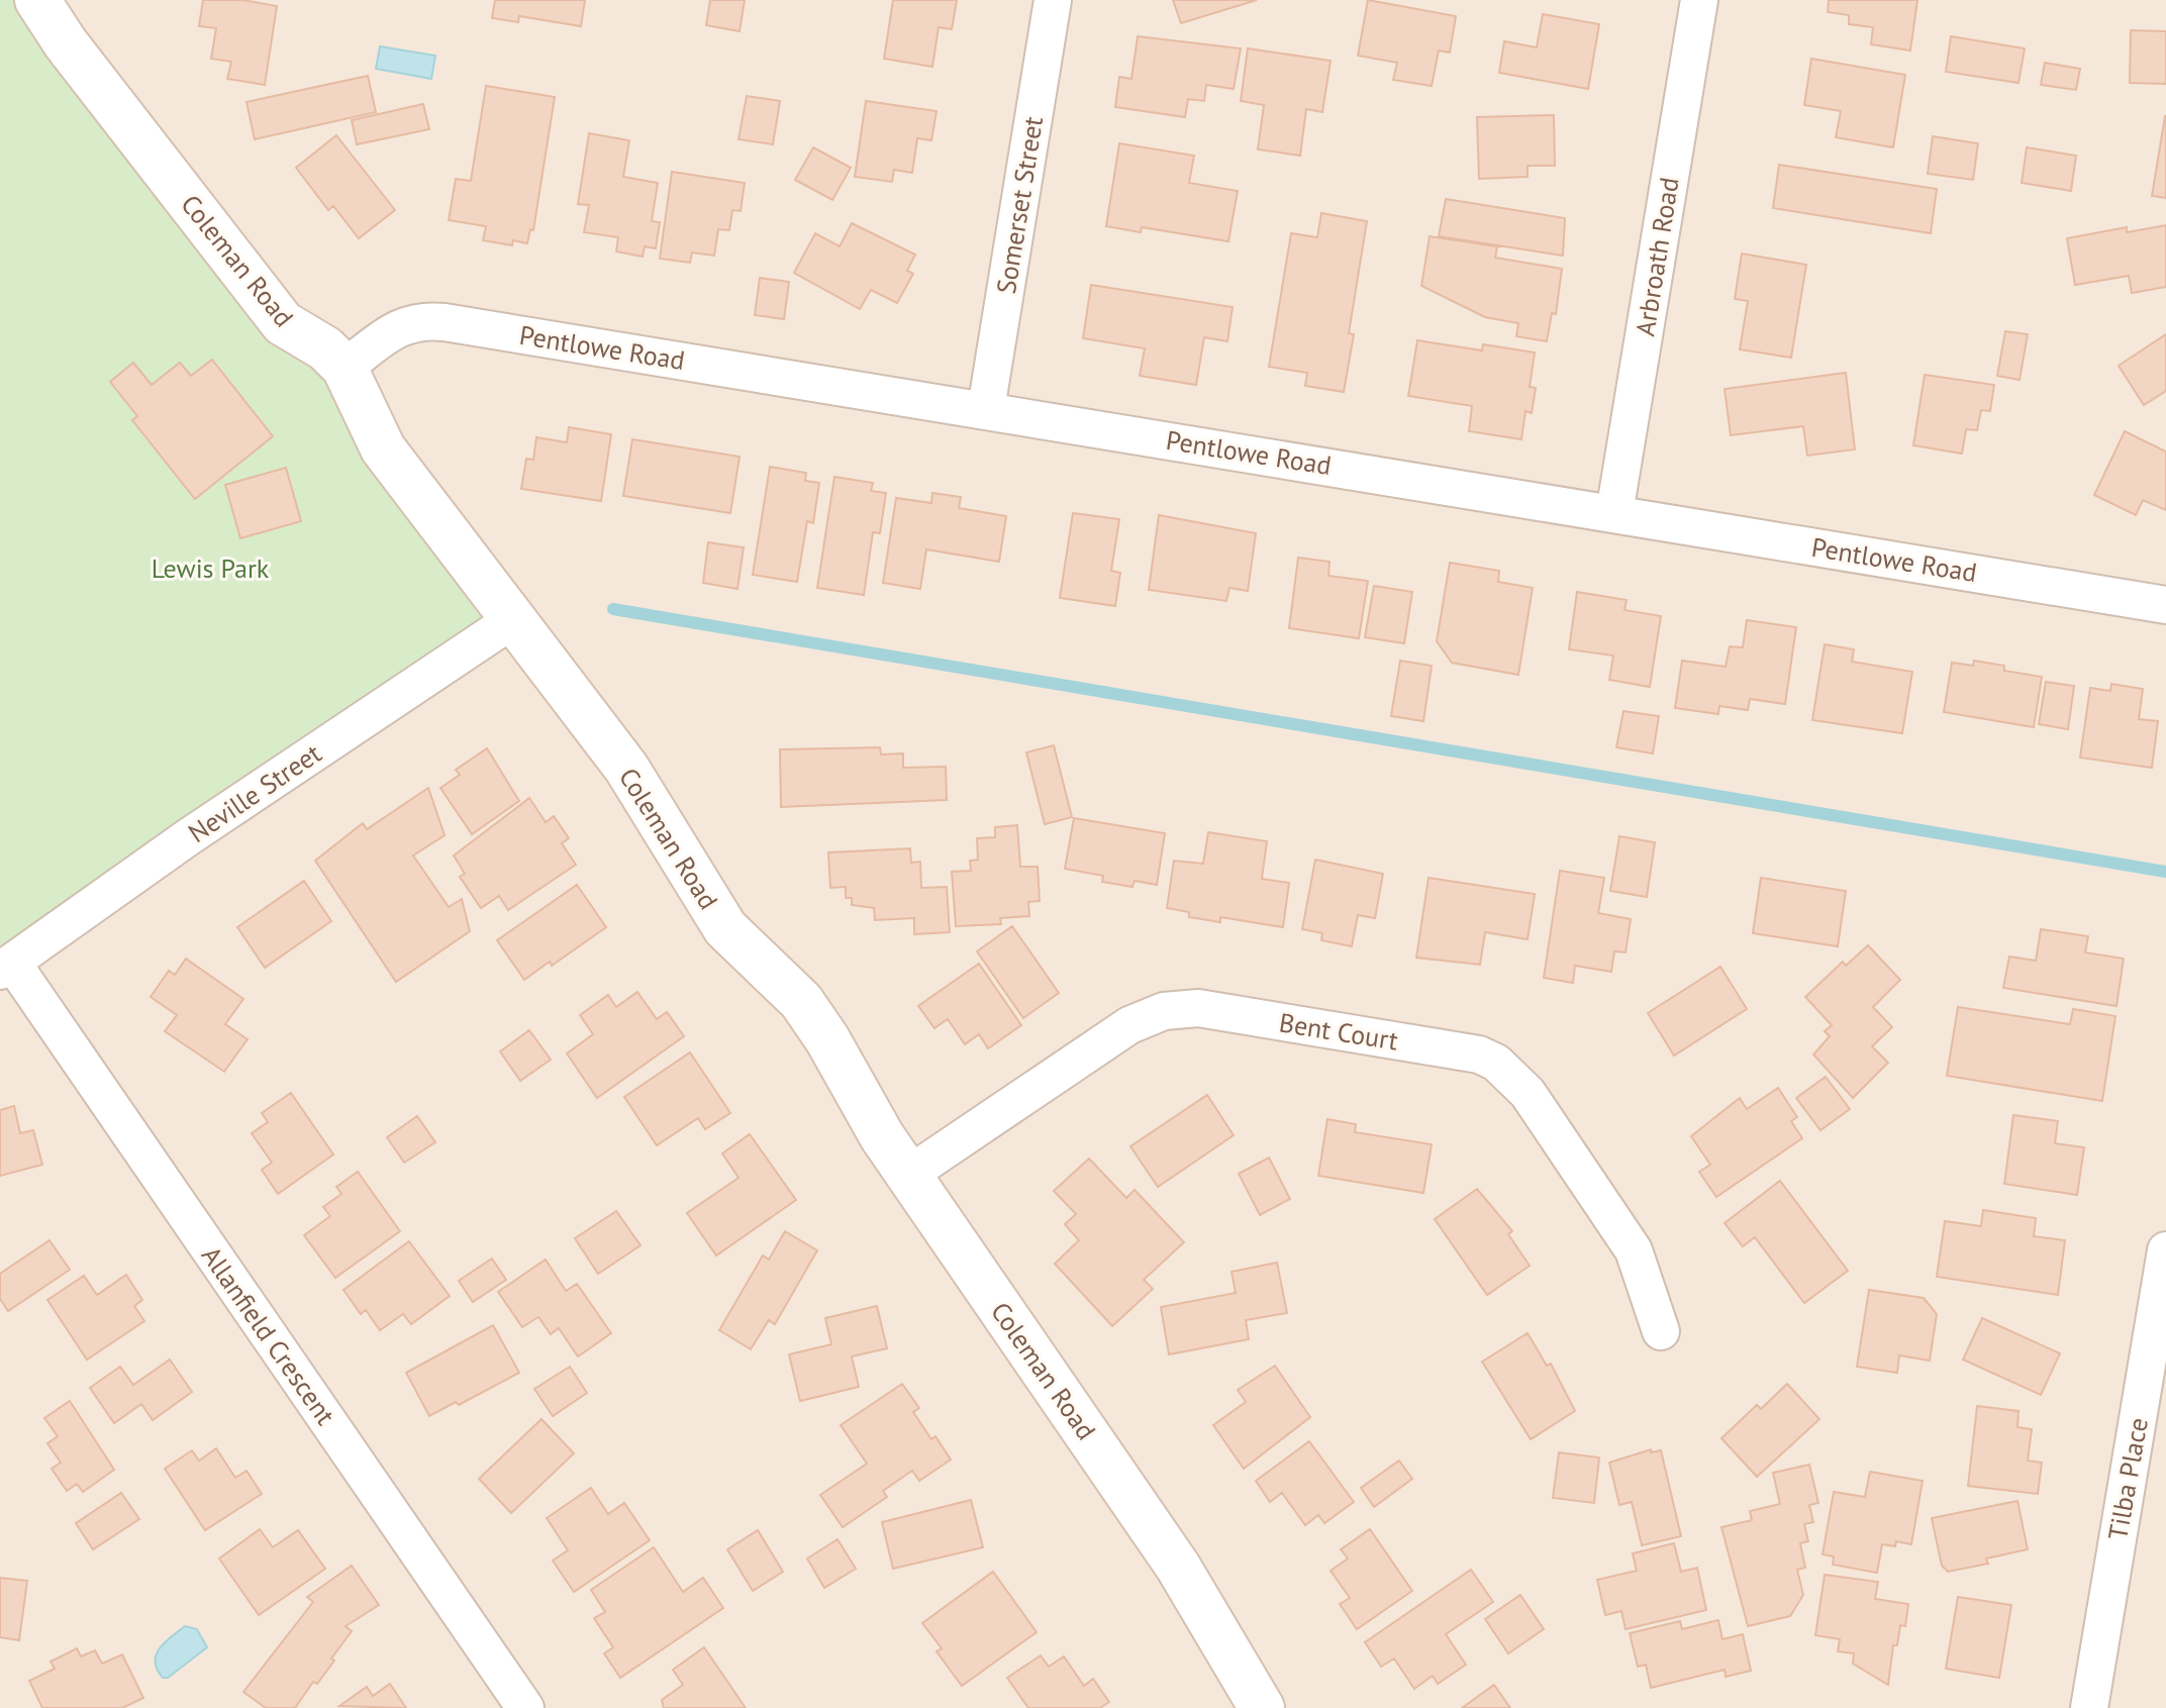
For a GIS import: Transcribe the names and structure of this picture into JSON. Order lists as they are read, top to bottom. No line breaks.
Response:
{"streets":{"street":["Somerset Street","Arbroath Road","Coleman Road","Pentlowe Road","Neville Street","Bent Court","Allanfield Crescent","Tilba Place"]},"crossings":[["Somerset Street","Pentlowe Road"],["Arbroath Road","Pentlowe Road"],["Coleman Road","Pentlowe Road"],["Coleman Road","Neville Street"],["Coleman Road","Bent Court"],["Neville Street","Allanfield Crescent"]],"parks":["Lewis Park"]}
